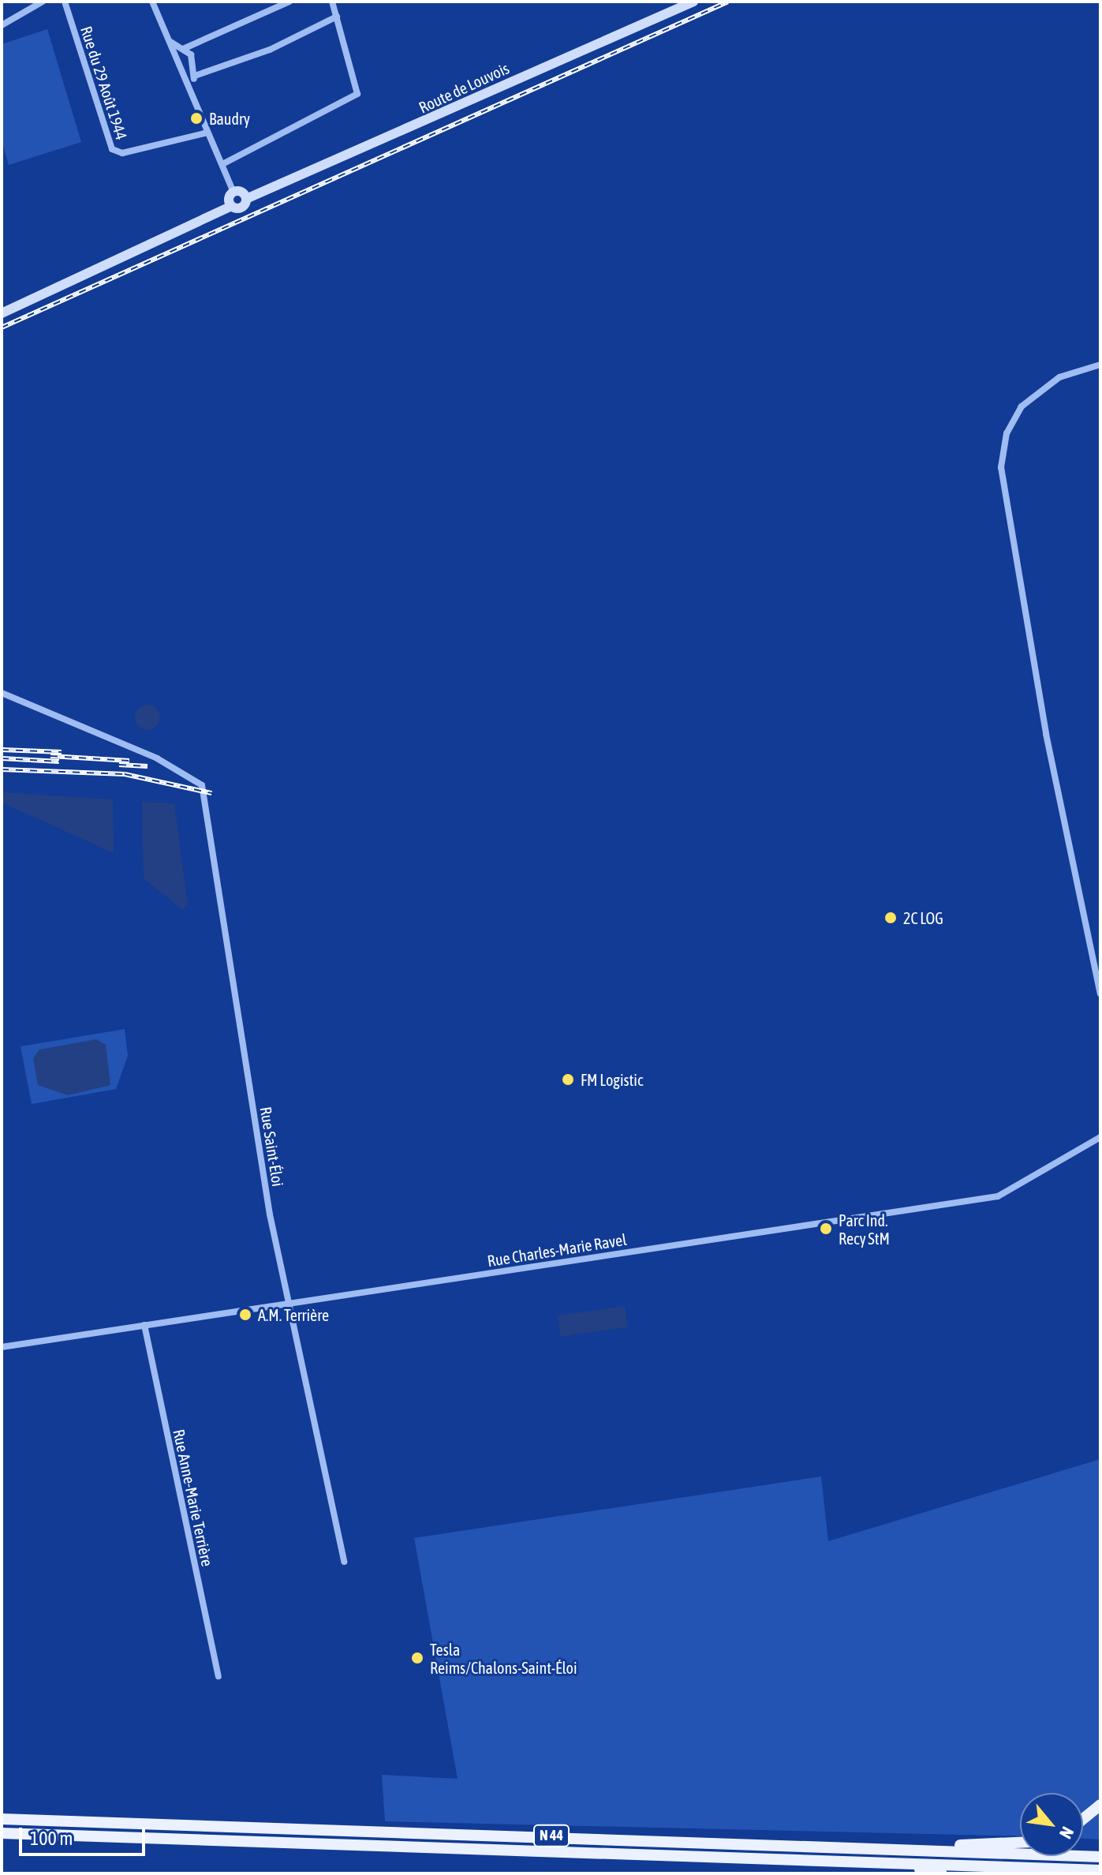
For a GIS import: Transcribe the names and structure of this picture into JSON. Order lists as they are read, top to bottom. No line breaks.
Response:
{"streets":{"main road":["N 44"],"street":["Rue du 29 Août 1944","Route de Louvois","Rue Saint-Éloi","Rue Charles-Marie Ravel","Rue Anne-Marie Terrière"]},"crossings":[["Rue Saint-Éloi","Rue Charles-Marie Ravel"],["Rue Charles-Marie Ravel","Rue Anne-Marie Terrière"]],"places":["Baudry","2C LOG","FM Logistic","Parc Ind. Recy StM","A.M. Terrière","Tesla Reims/Chalons-Saint-Éloi"],"scale_bar":"100 m","north":"bottom right"}
